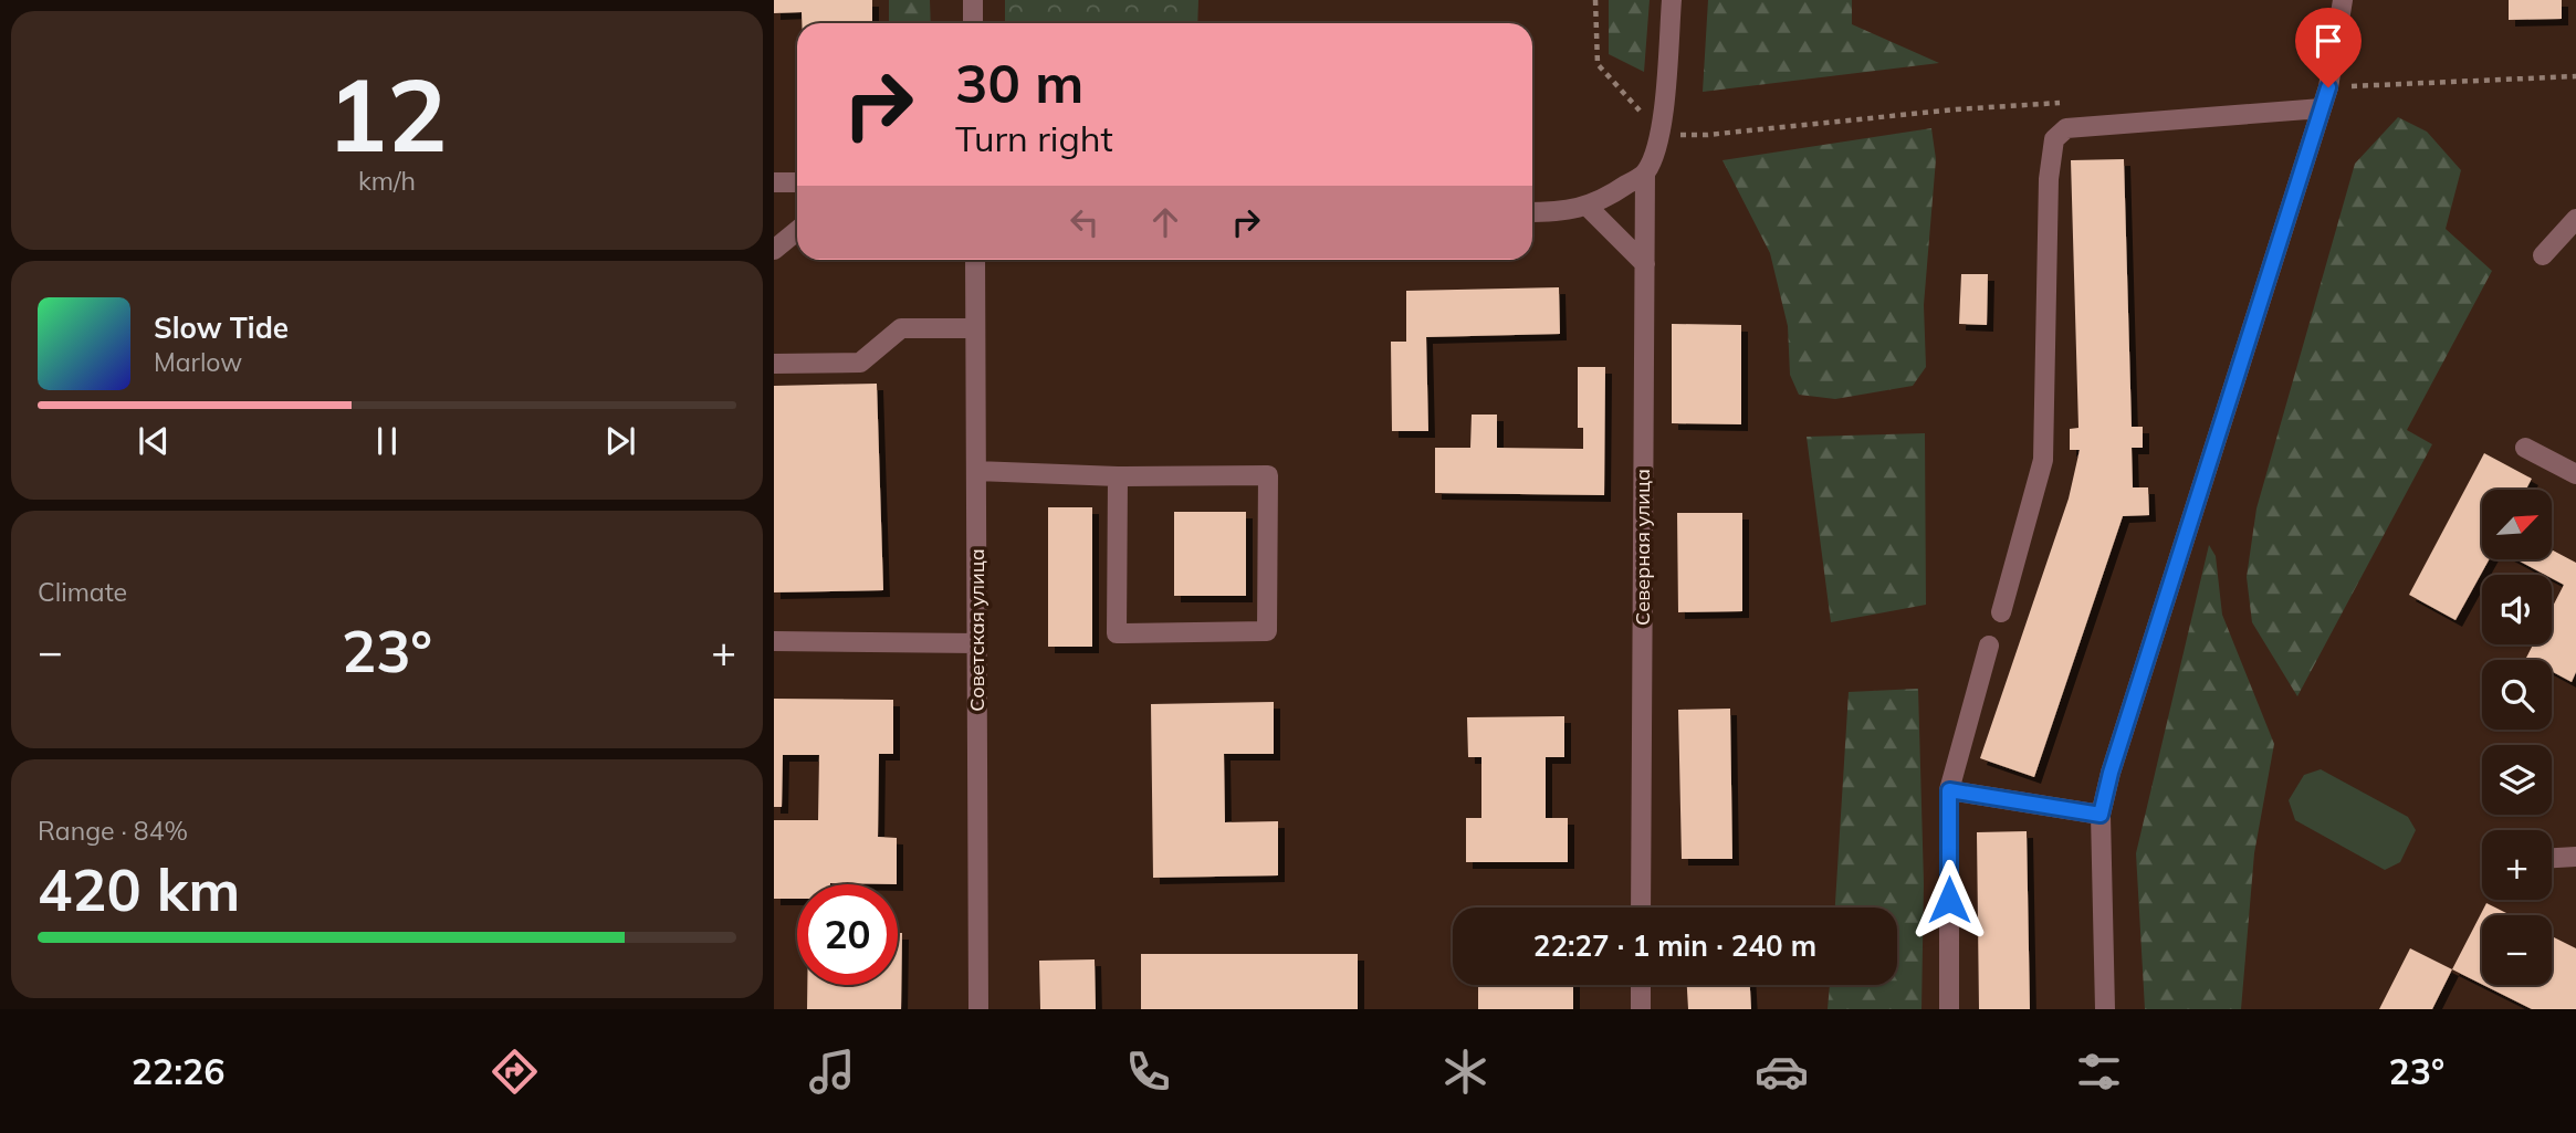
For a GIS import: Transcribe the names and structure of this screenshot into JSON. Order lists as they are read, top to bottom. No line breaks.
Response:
{"streets":{"street":["Северная улица","Советская улица"]},"north":"top right","page":{"tile":[["12","km/h"],"Climate",["Range · 84%","420 km"]],"turn":["30 m","Turn right"],"song":["Slow Tide","Marlow"],"map_buttons":["+","−"],"heat":["−","23°","+"],"limit":"20","trip":"22:27 · 1 min · 240 m","tabs":["22:26","23°"]}}
